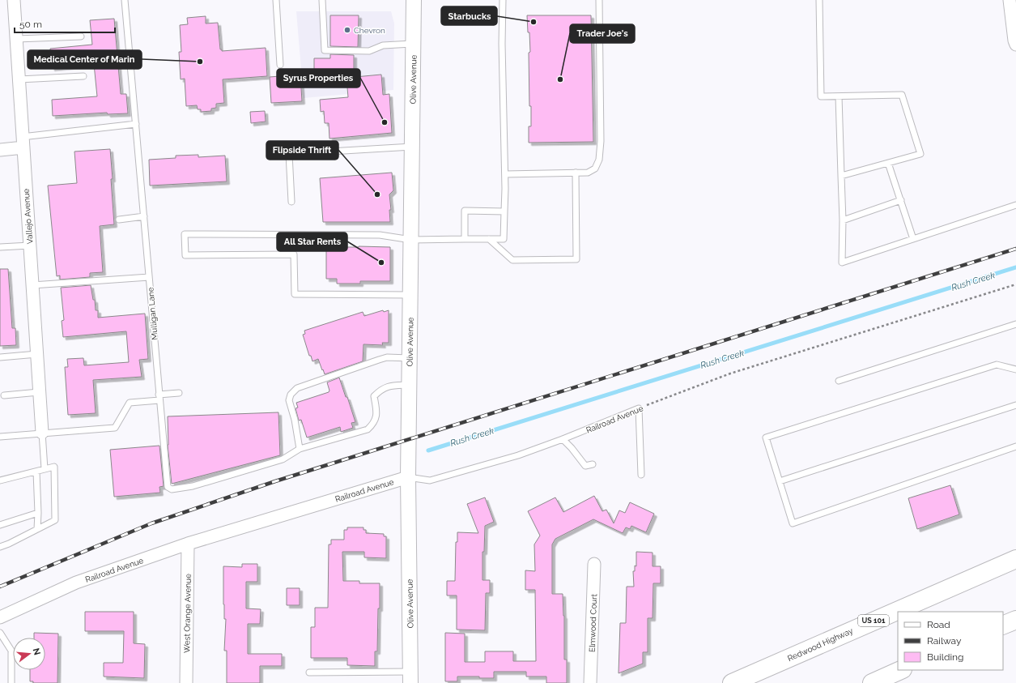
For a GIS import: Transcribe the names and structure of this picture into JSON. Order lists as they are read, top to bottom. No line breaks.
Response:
{"streets":{"highway":["US 101","Redwood Highway"],"street":["Olive Avenue","Vallejo Avenue","Railroad Avenue","West Orange Avenue","Elmwood Court"],"lane":["Mulligan Lane"]},"crossings":[["Olive Avenue","Railroad Avenue"],["Railroad Avenue","West Orange Avenue"]],"water":["Rush Creek"],"places":["Starbucks","Chevron","Medical Center of Marin","Trader Joe's","Syrus Properties","Flipside Thrift","All Star Rents"],"legend":["Road","Railway","Building"],"scale_bar":"50 m","north":"right"}
